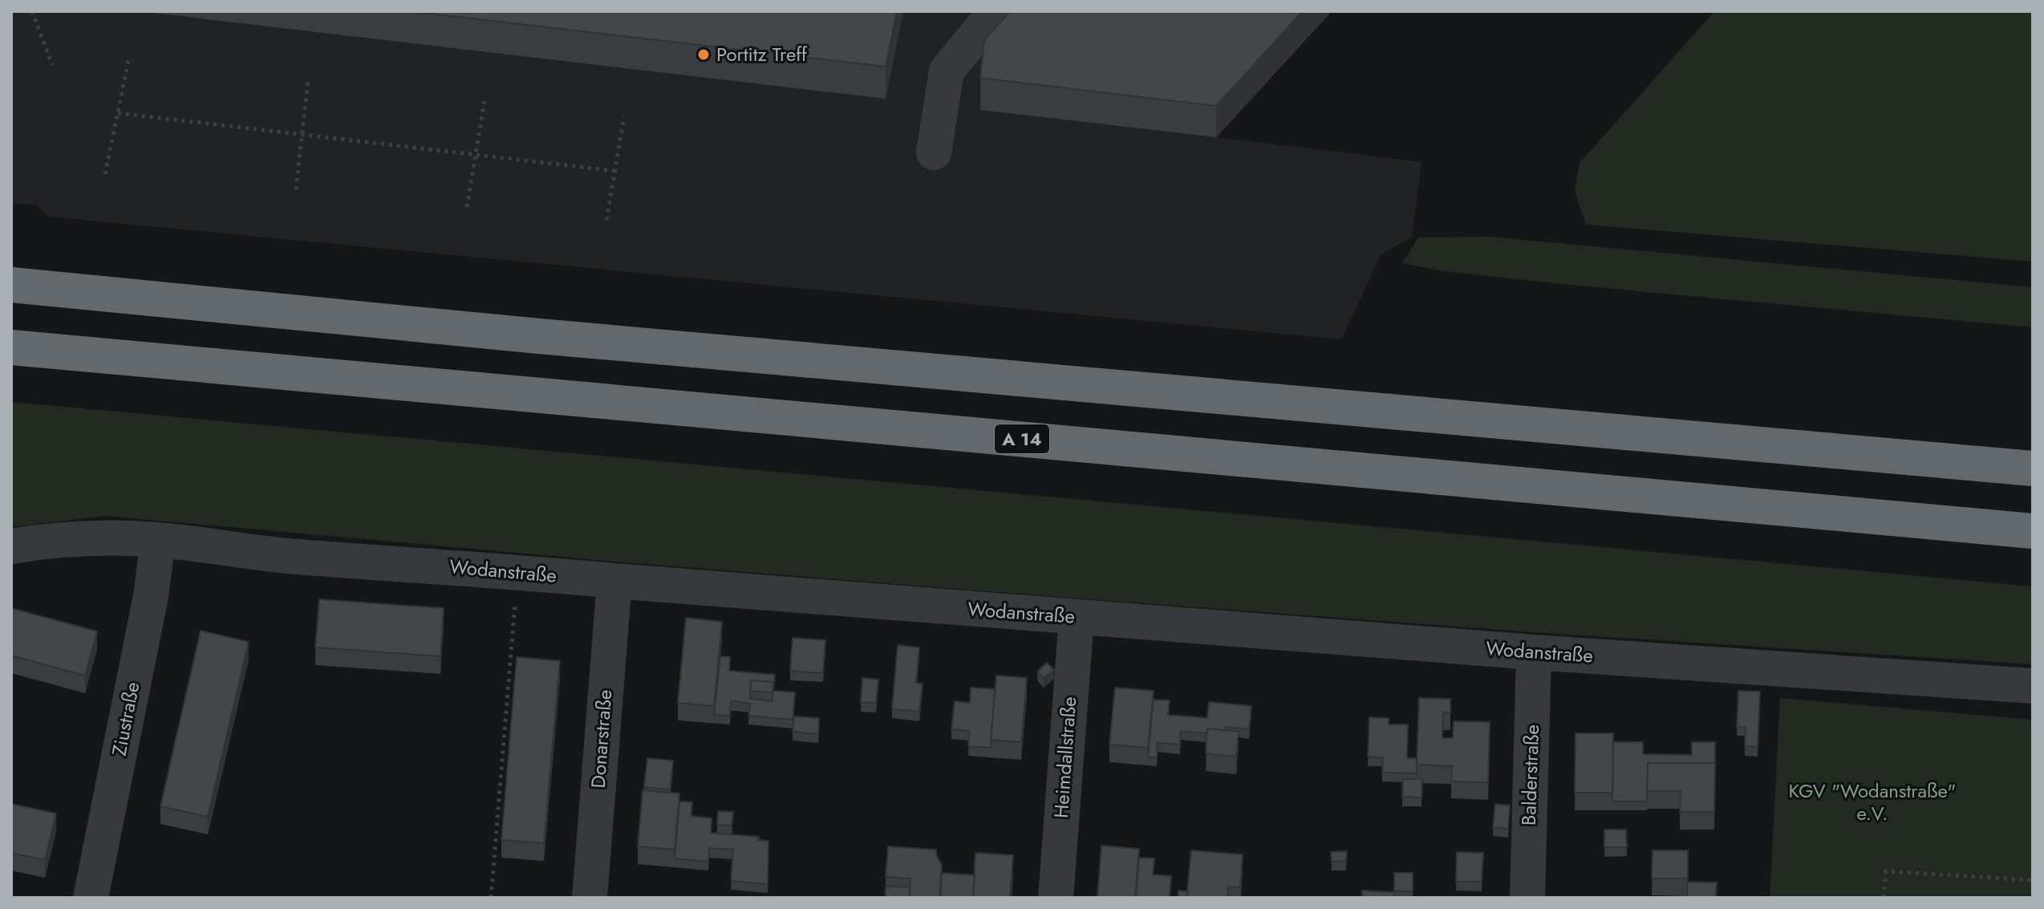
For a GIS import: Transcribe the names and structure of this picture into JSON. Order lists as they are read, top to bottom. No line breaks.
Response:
{"streets":{"highway":["A 14"],"street":["Wodanstraße","Ziustraße","Donarstraße","Heimdallstraße","Balderstraße"]},"crossings":[["Wodanstraße","Ziustraße"],["Wodanstraße","Donarstraße"],["Wodanstraße","Heimdallstraße"],["Wodanstraße","Balderstraße"]],"parks":["KGV \"Wodanstraße\" e.V."],"places":["Portitz Treff"]}
